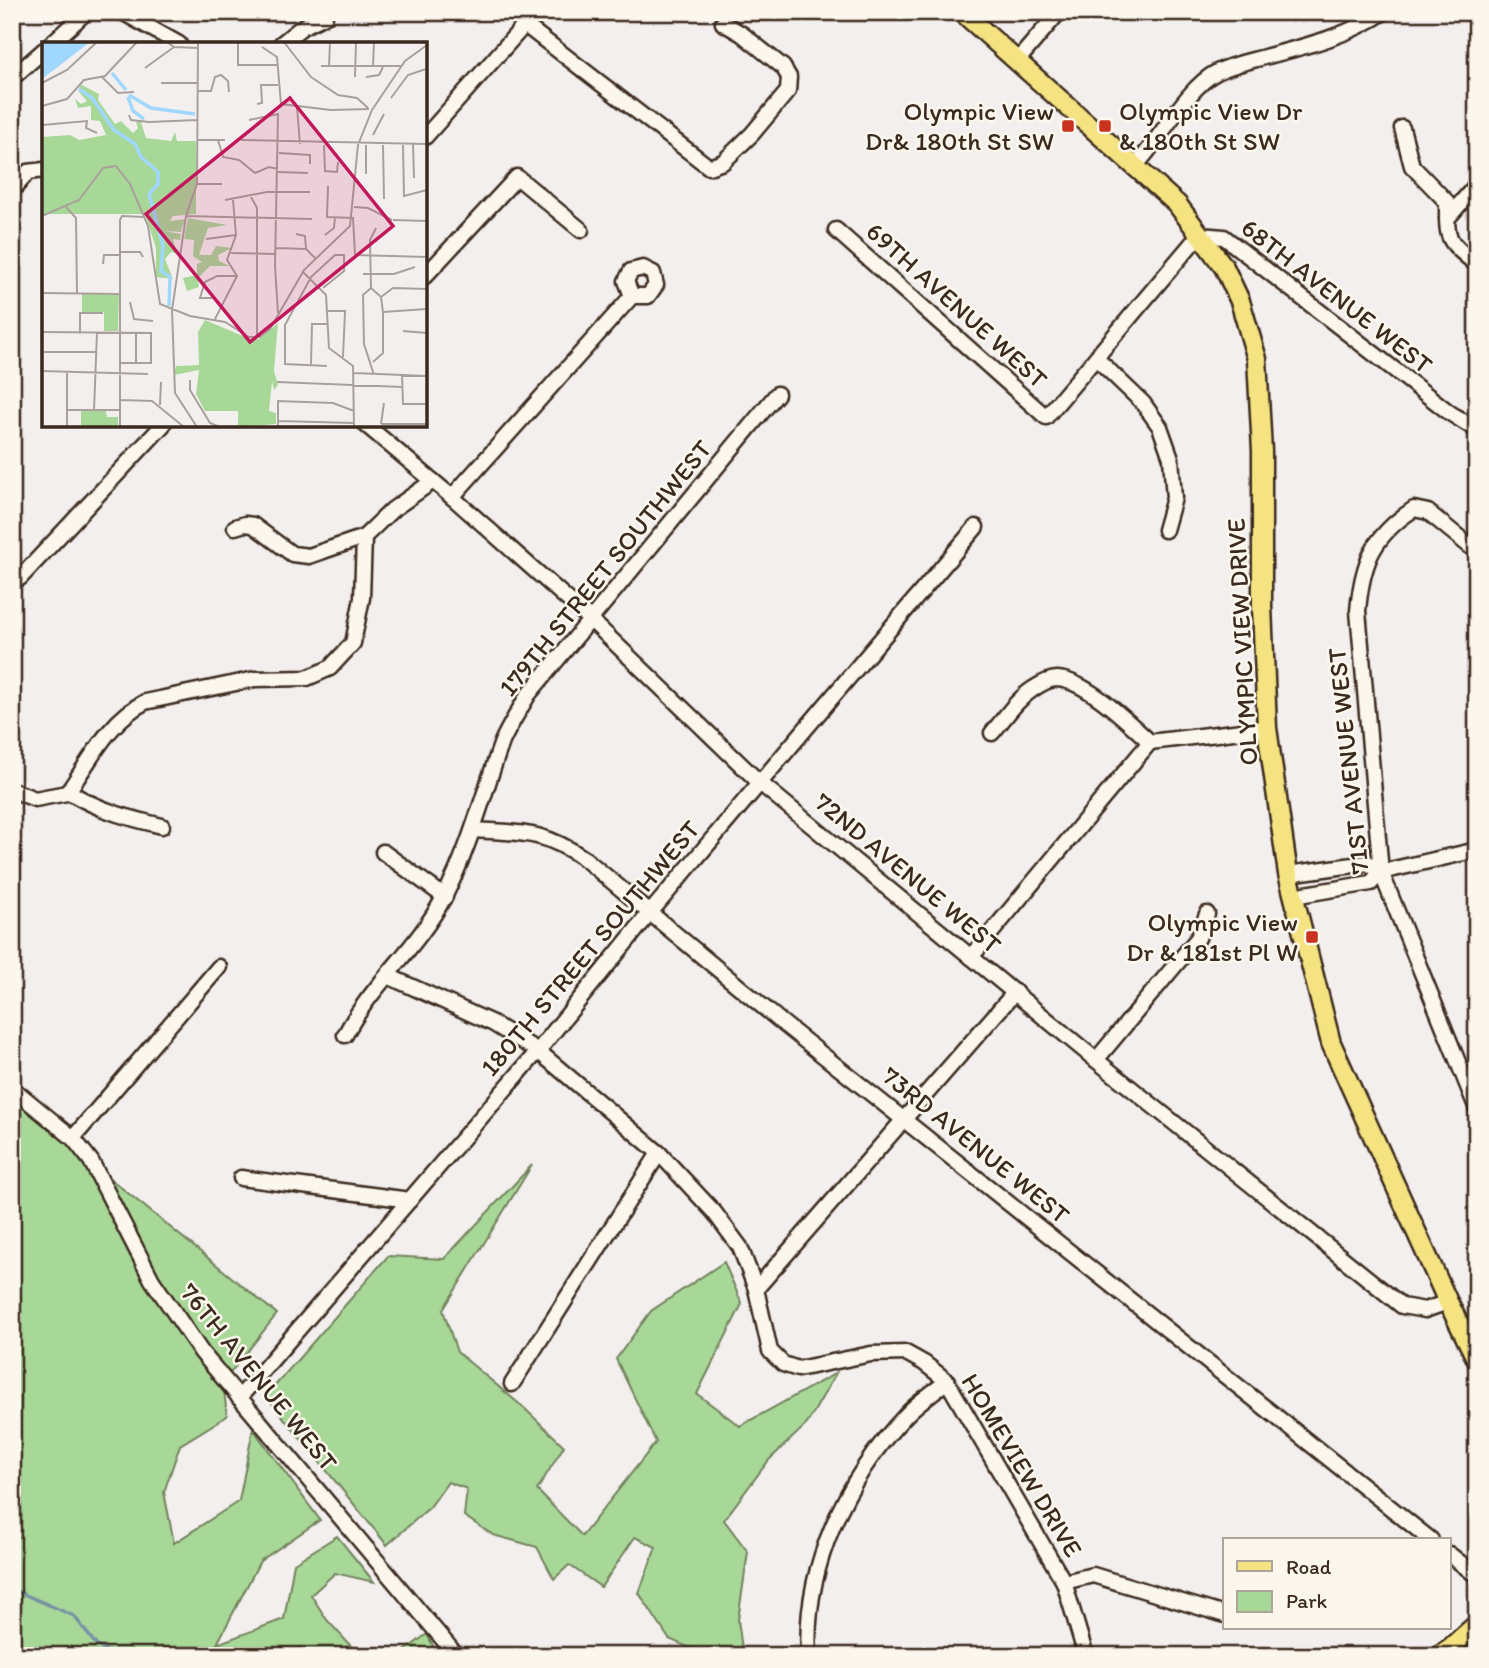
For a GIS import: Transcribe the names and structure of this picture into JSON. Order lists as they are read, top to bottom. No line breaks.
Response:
{"streets":{"main road":["OLYMPIC VIEW DRIVE"],"street":["68TH AVENUE WEST","69TH AVENUE WEST","179TH STREET SOUTHWEST","71ST AVENUE WEST","72ND AVENUE WEST","180TH STREET SOUTHWEST","73RD AVENUE WEST","76TH AVENUE WEST","HOMEVIEW DRIVE"]},"crossings":[["68TH AVENUE WEST","OLYMPIC VIEW DRIVE"],["179TH STREET SOUTHWEST","72ND AVENUE WEST"],["179TH STREET SOUTHWEST","73RD AVENUE WEST"],["179TH STREET SOUTHWEST","HOMEVIEW DRIVE"],["OLYMPIC VIEW DRIVE","72ND AVENUE WEST"],["72ND AVENUE WEST","180TH STREET SOUTHWEST"],["180TH STREET SOUTHWEST","73RD AVENUE WEST"],["180TH STREET SOUTHWEST","76TH AVENUE WEST"],["180TH STREET SOUTHWEST","HOMEVIEW DRIVE"]],"places":{"transit":["Olympic View Dr& 180th St SW","Olympic View Dr & 180th St SW","Olympic View Dr & 181st Pl W"]},"legend":["Road","Park"]}
